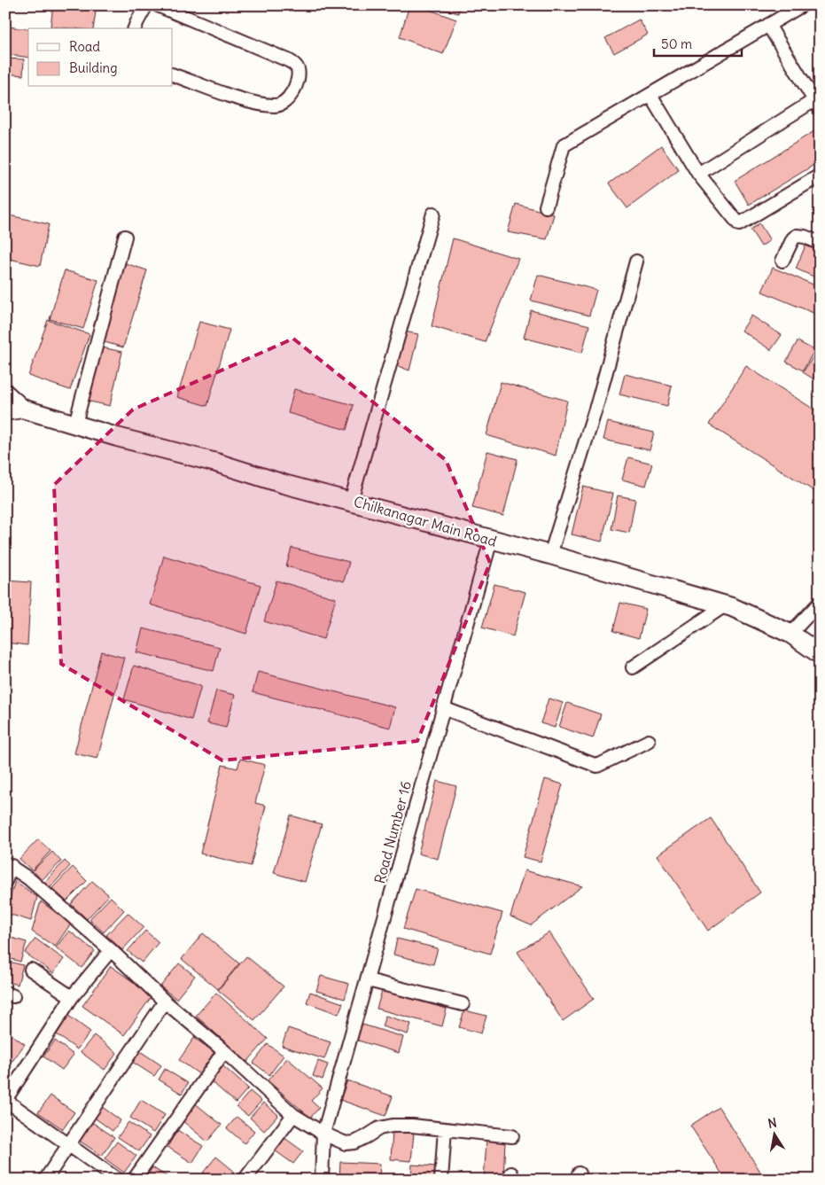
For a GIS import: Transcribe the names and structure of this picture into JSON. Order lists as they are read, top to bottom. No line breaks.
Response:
{"streets":{"main road":["Chilkanagar Main Road"],"street":["Road Number 16"]},"crossings":[["Chilkanagar Main Road","Road Number 16"]],"legend":["Road","Building"],"scale_bar":"50 m","north":"top"}
